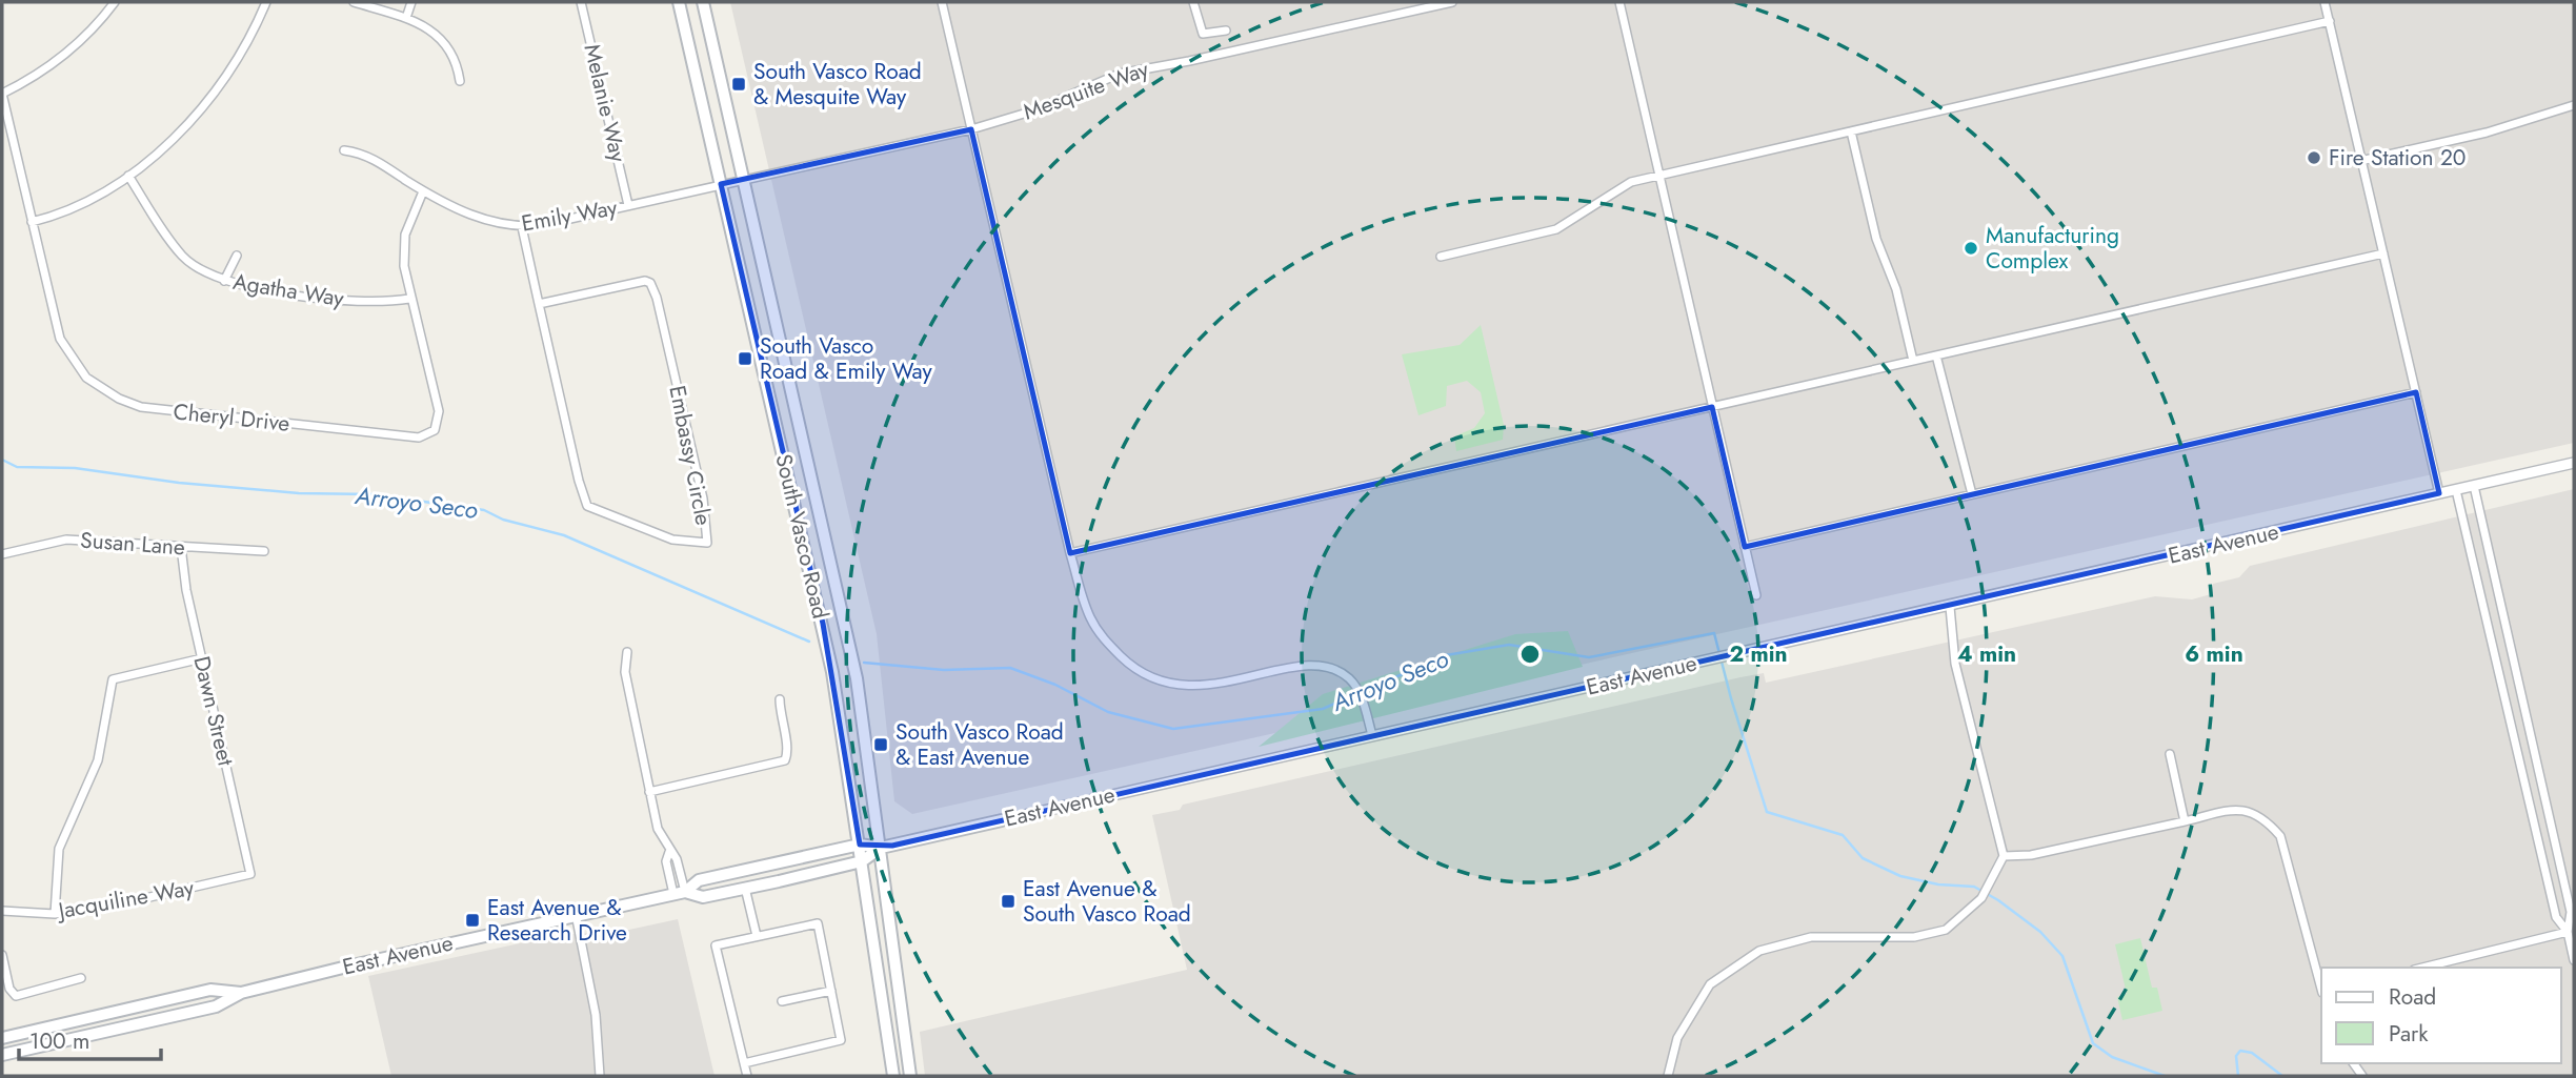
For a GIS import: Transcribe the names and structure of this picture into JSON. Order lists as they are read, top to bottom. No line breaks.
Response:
{"streets":{"main road":["South Vasco Road","East Avenue"],"street":["Mesquite Way","Melanie Way","Emily Way","Agatha Way","Cheryl Drive","Embassy Circle","Susan Lane","Dawn Street","Jacquiline Way"]},"crossings":[["Mesquite Way","Emily Way"],["Mesquite Way","South Vasco Road"],["Melanie Way","Emily Way"],["Emily Way","Cheryl Drive"],["Emily Way","Embassy Circle"],["Emily Way","South Vasco Road"],["Agatha Way","Cheryl Drive"],["South Vasco Road","East Avenue"],["Susan Lane","Dawn Street"],["Dawn Street","Jacquiline Way"]],"water":["Arroyo Seco"],"places":{"transit":["South Vasco Road & Mesquite Way","South Vasco Road & Emily Way","South Vasco Road & East Avenue","East Avenue & South Vasco Road","East Avenue & Research Drive"],"other":["Fire Station 20","Manufacturing Complex"]},"legend":["Road","Park"],"scale_bar":"100 m","rings":["2 min","4 min","6 min"]}
